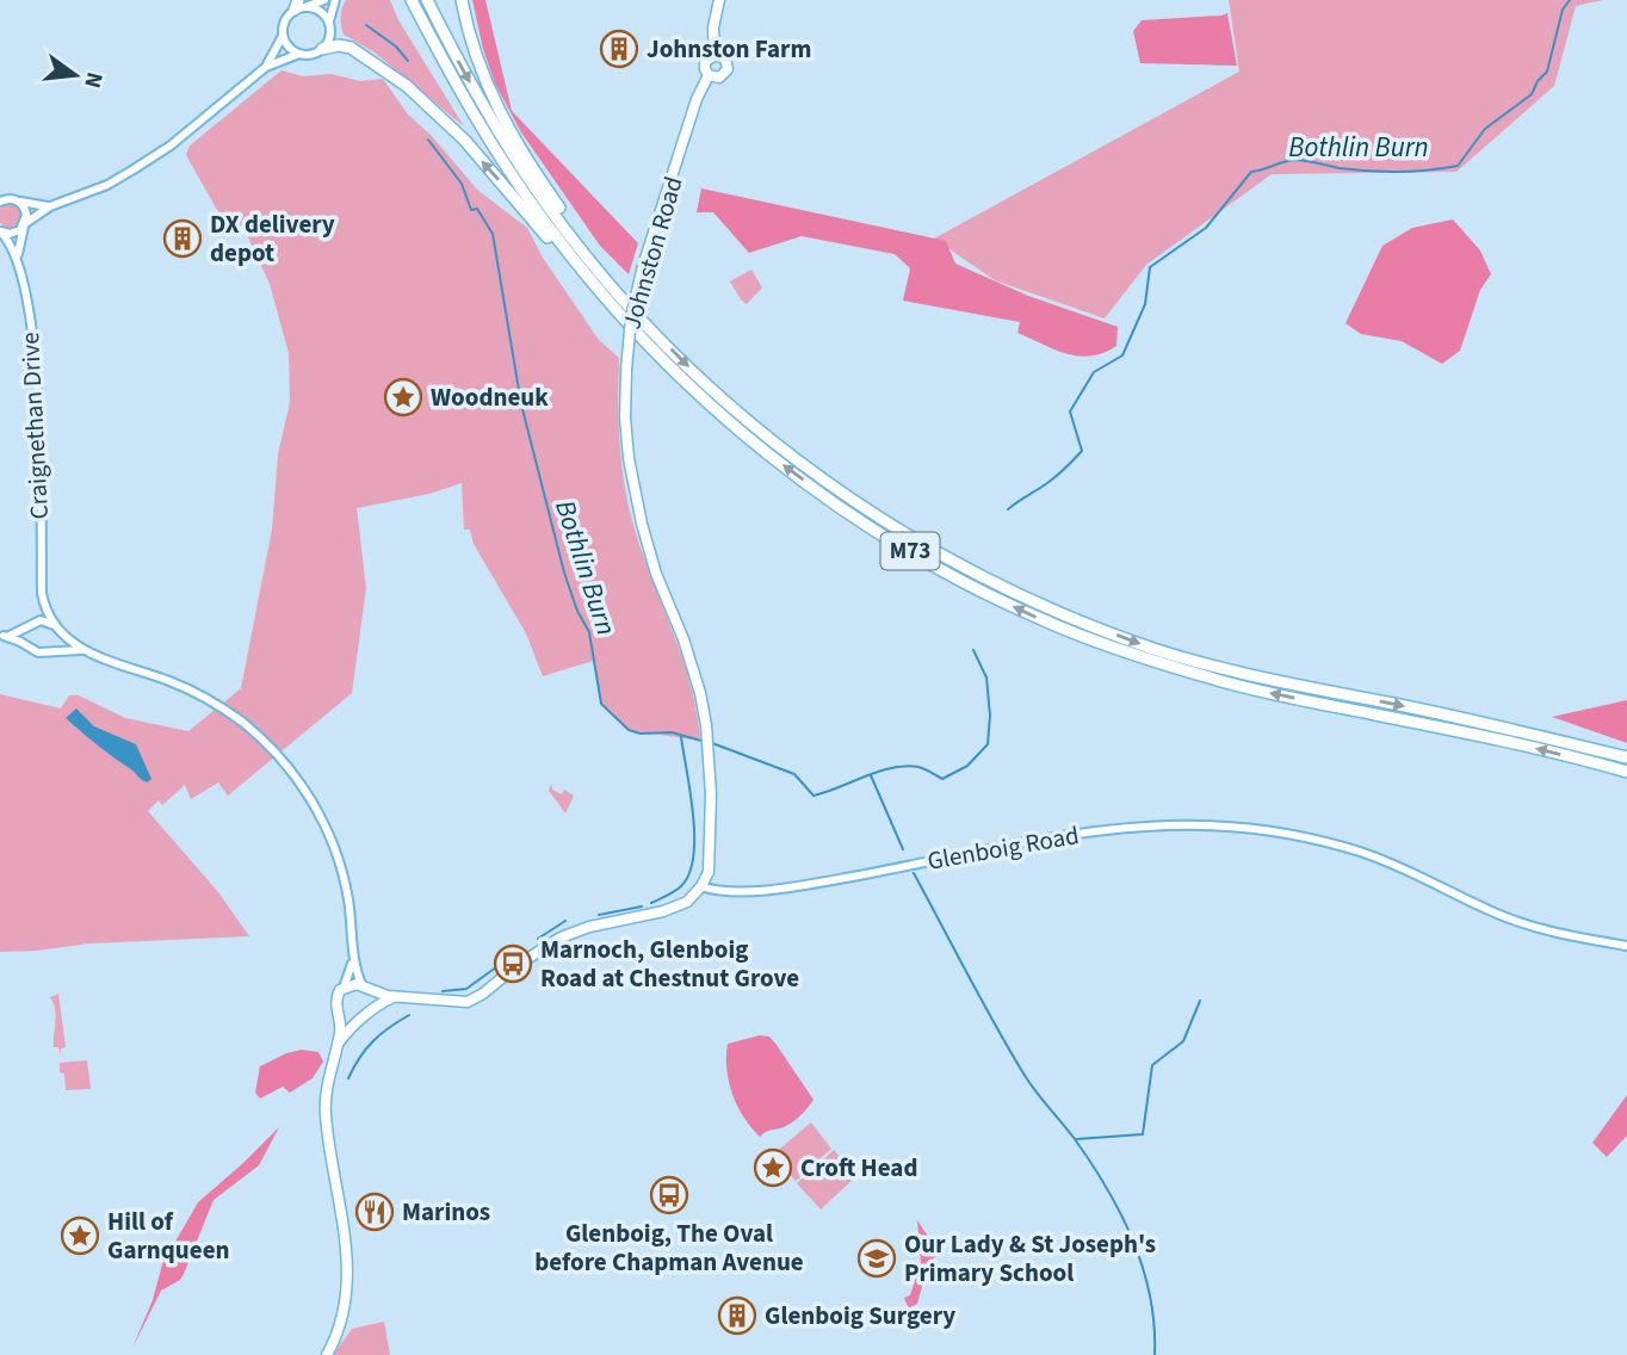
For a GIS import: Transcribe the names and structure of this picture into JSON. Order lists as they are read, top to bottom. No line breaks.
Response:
{"streets":{"highway":["M73"],"main road":["Johnston Road"],"street":["Craignethan Drive","Glenboig Road"]},"crossings":[["Johnston Road","Glenboig Road"]],"water":["Bothlin Burn"],"places":{"building":["Johnston Farm","DX delivery depot","Glenboig Surgery"],"place":["Woodneuk","Croft Head","Hill of Garnqueen"],"bus stop":["Marnoch, Glenboig Road at Chestnut Grove","Glenboig, The Oval before Chapman Avenue"],"restaurant":["Marinos"],"school or university":["Our Lady & St Joseph's Primary School"]},"north":"right"}
